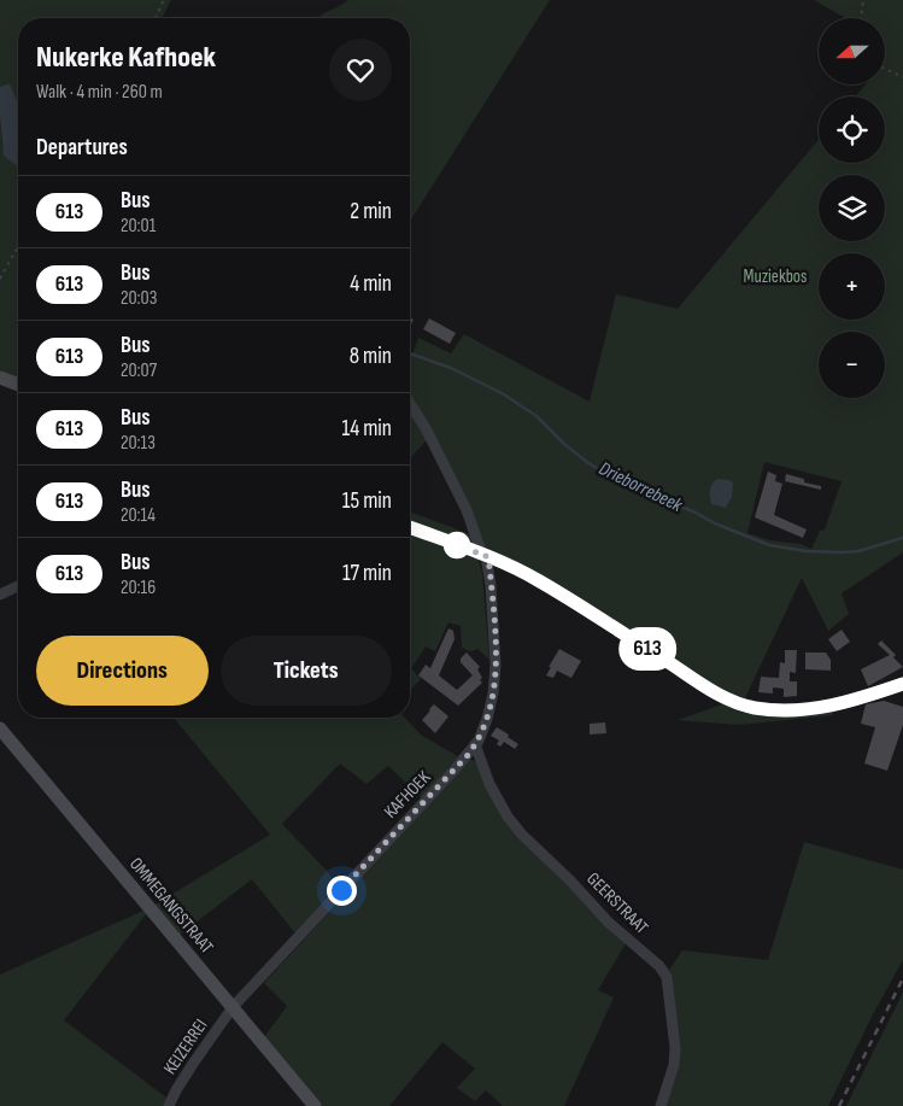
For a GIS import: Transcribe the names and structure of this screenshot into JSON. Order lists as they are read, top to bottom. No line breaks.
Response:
{"streets":{"main road":["OMMEGANGSTRAAT"],"street":["KAFHOEK","GEERSTRAAT","KEIZERREI"]},"crossings":[["KAFHOEK","GEERSTRAAT"],["KAFHOEK","OMMEGANGSTRAAT"],["KAFHOEK","KEIZERREI"],["OMMEGANGSTRAAT","KEIZERREI"]],"water":["Drieborrebeek"],"parks":["Muziekbos"],"lines":["bus line 613"],"north":"left","page":{"on_map":"613","map_buttons":["+","−"],"heading":[["Nukerke Kafhoek","Walk · 4 min · 260 m"],"Departures"],"list":[{"mark":"613","name":"Bus","note":"20:01","value":"2 min"},{"mark":"613","name":"Bus","note":"20:03","value":"4 min"},{"mark":"613","name":"Bus","note":"20:07","value":"8 min"},{"mark":"613","name":"Bus","note":"20:13","value":"14 min"},{"mark":"613","name":"Bus","note":"20:14","value":"15 min"},{"mark":"613","name":"Bus","note":"20:16","value":"17 min"}],"buttons":["Directions","Tickets"]}}
